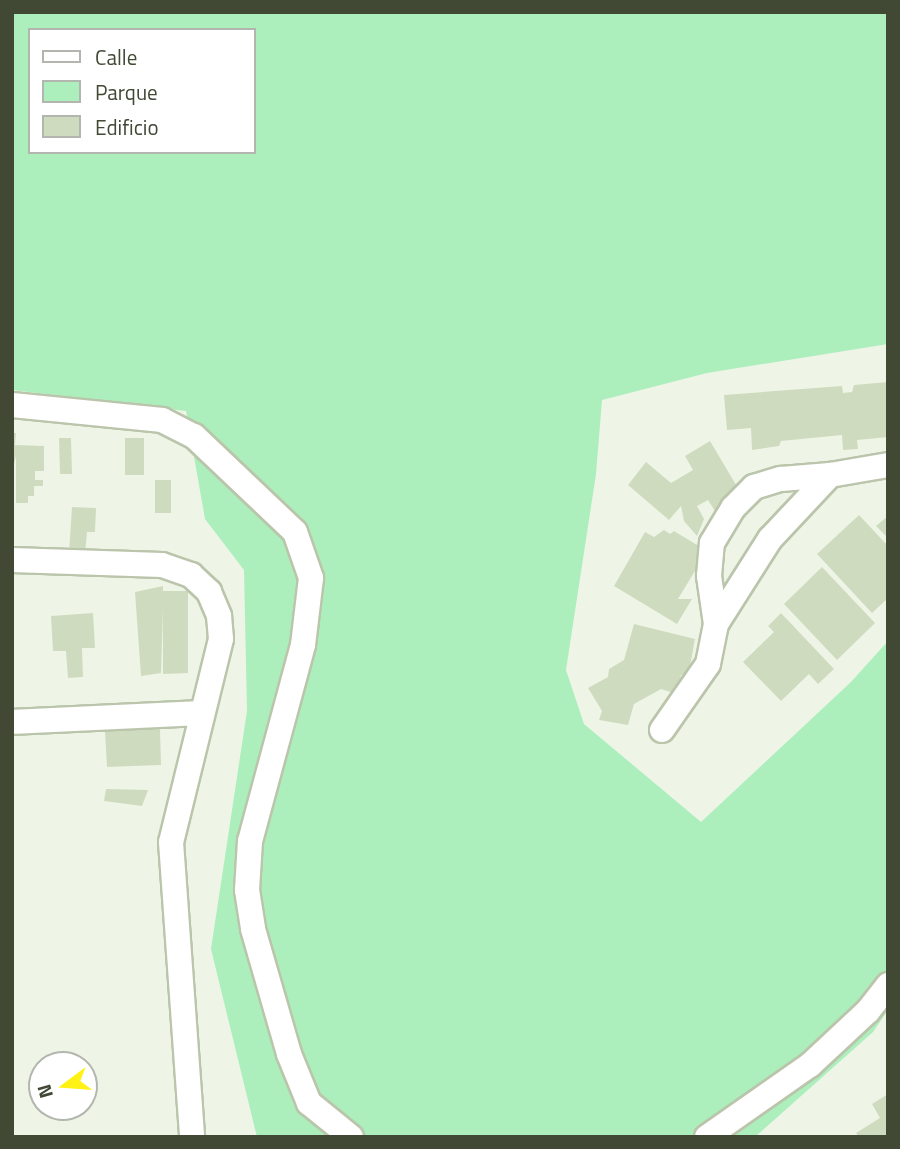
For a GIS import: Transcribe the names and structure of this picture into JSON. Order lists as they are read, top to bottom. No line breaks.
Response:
{"legend":["Calle","Parque","Edificio"],"north":"left"}
